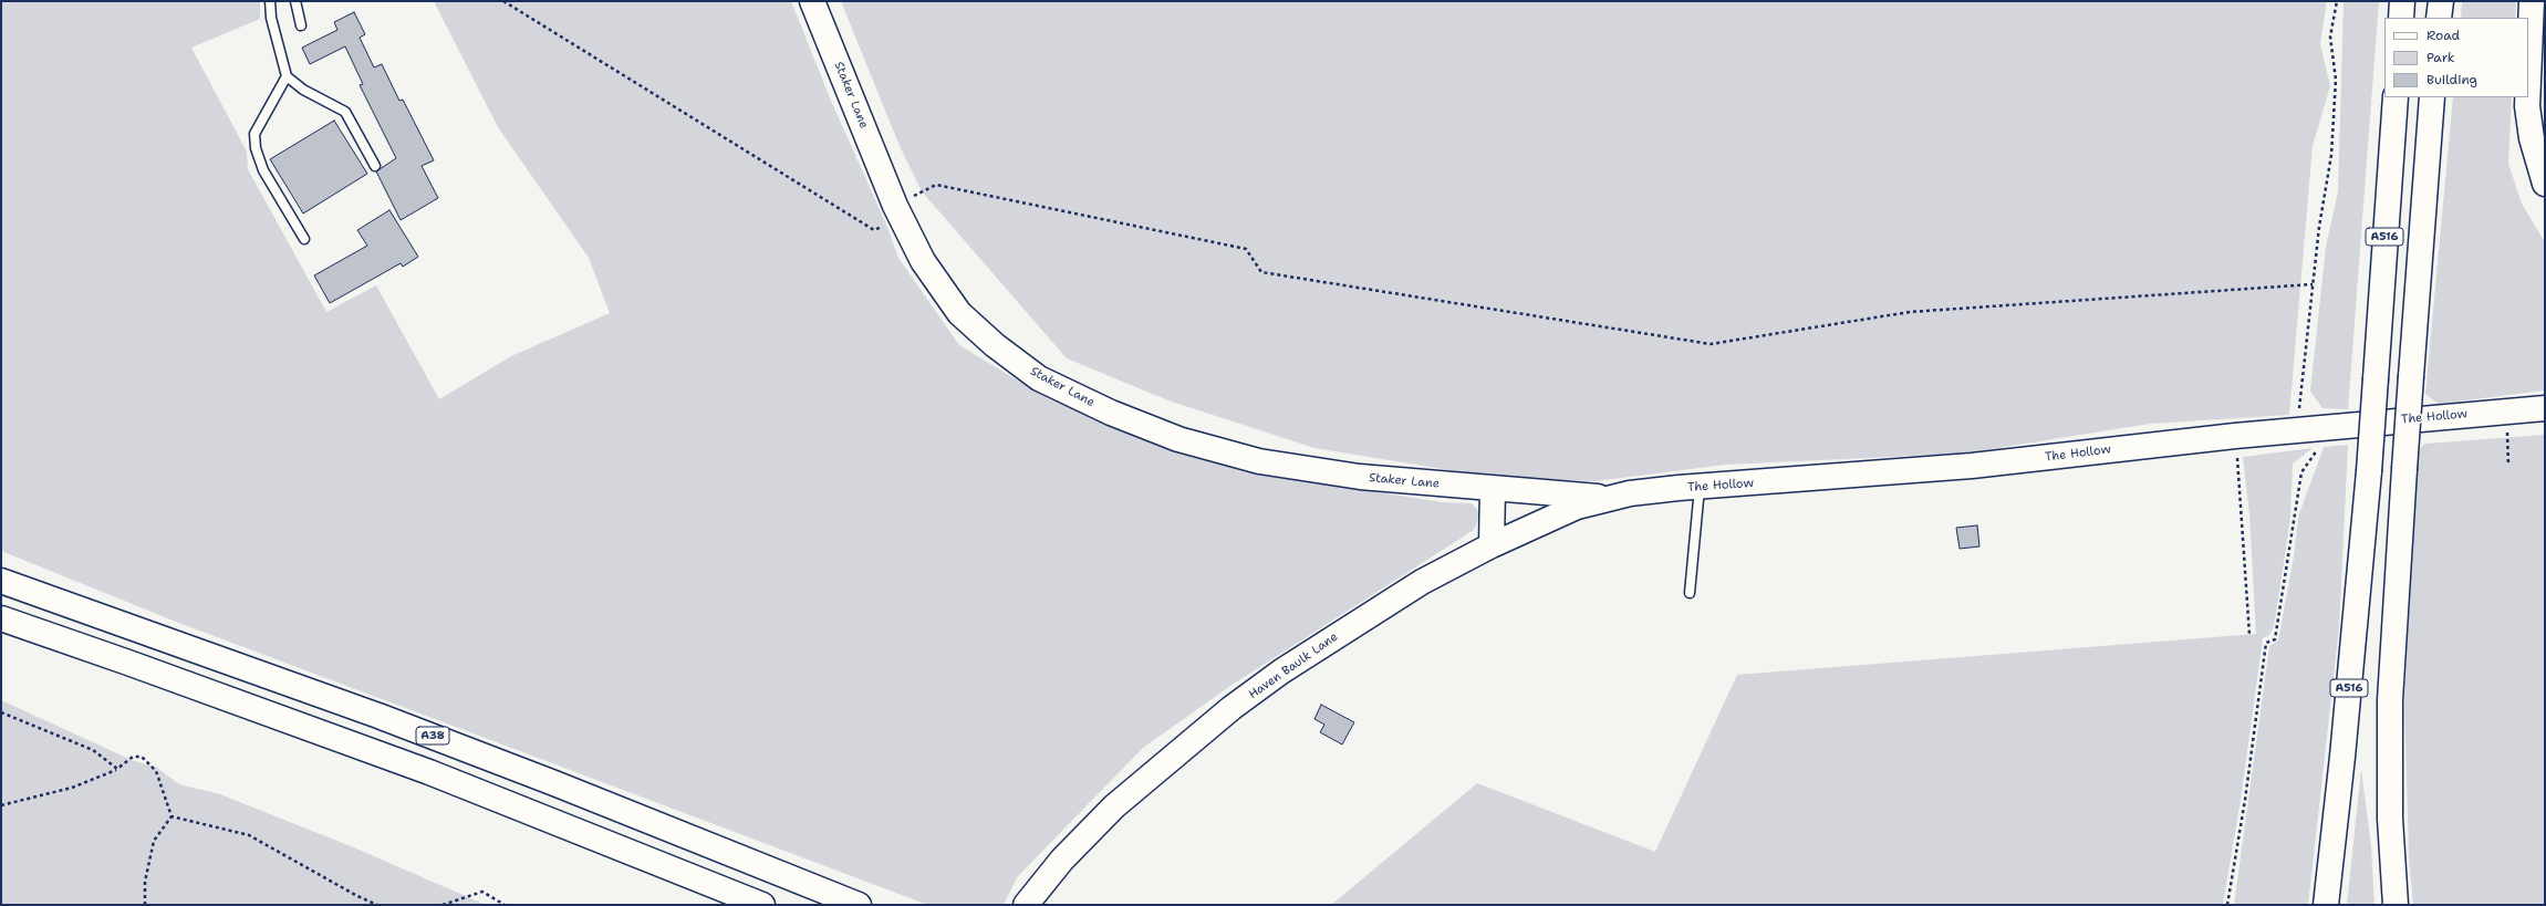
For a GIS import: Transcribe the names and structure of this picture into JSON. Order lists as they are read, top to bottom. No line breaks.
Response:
{"streets":{"main road":["Staker Lane","A516","The Hollow","Haven Baulk Lane","A38"]},"crossings":[["Staker Lane","The Hollow"],["Staker Lane","Haven Baulk Lane"],["The Hollow","Haven Baulk Lane"]],"legend":["Road","Park","Building"]}
